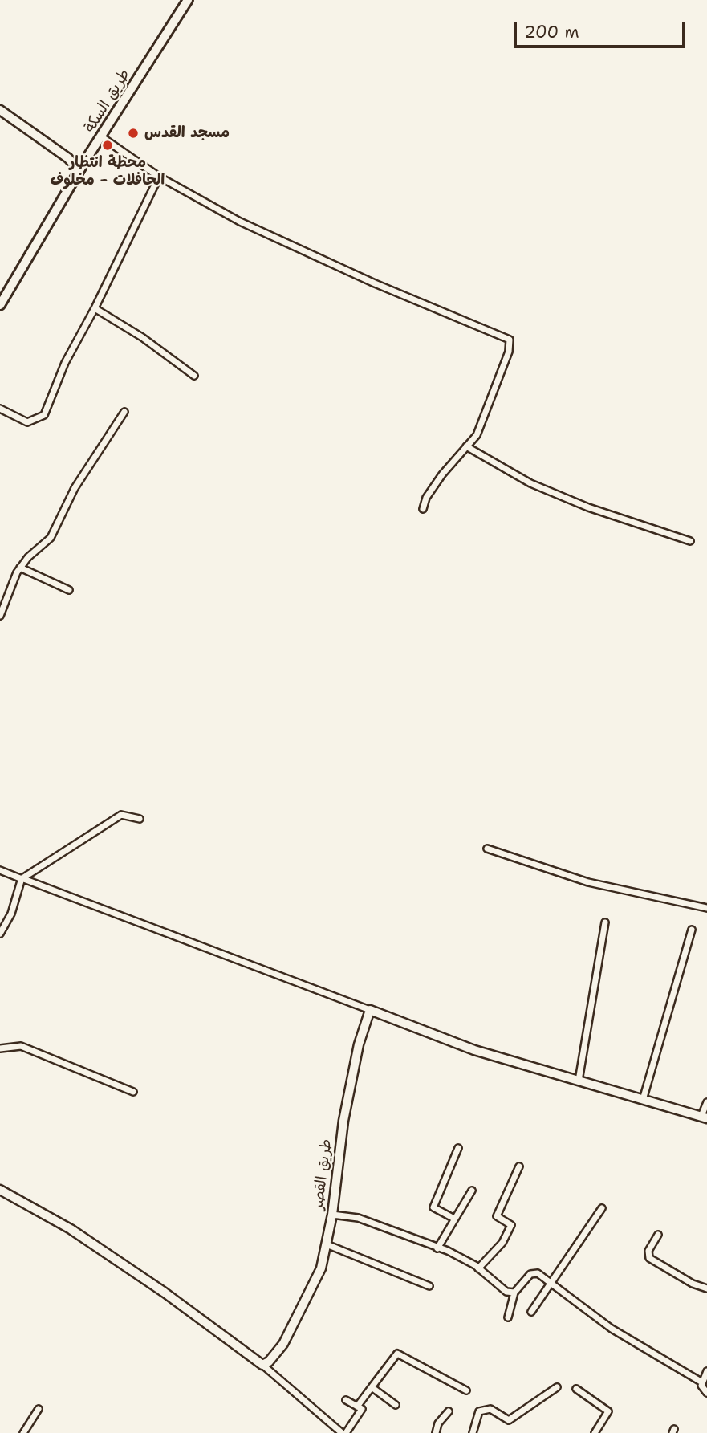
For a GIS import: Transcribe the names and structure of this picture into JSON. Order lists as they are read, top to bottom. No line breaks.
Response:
{"streets":{"main road":["طريق السكة"],"street":["طريق القصر"]},"places":["مسجد القدس","محطة انتظار الحافلات - مخلوف"],"scale_bar":"200 m"}
